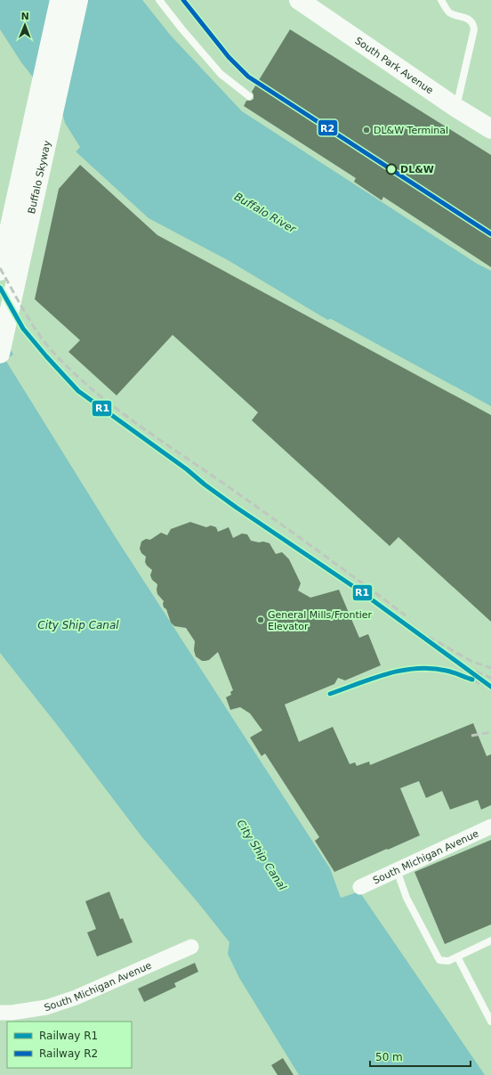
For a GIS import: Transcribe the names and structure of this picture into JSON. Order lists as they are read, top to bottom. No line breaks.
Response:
{"streets":{"main road":["South Park Avenue","Buffalo Skyway"],"street":["South Michigan Avenue"]},"water":["Buffalo River","City Ship Canal"],"places":["DL&W Terminal","DL&W","General Mills/Frontier Elevator"],"lines":["rail line R2","rail line R1"],"legend":["Railway R1","Railway R2"],"scale_bar":"50 m","north":"top"}
